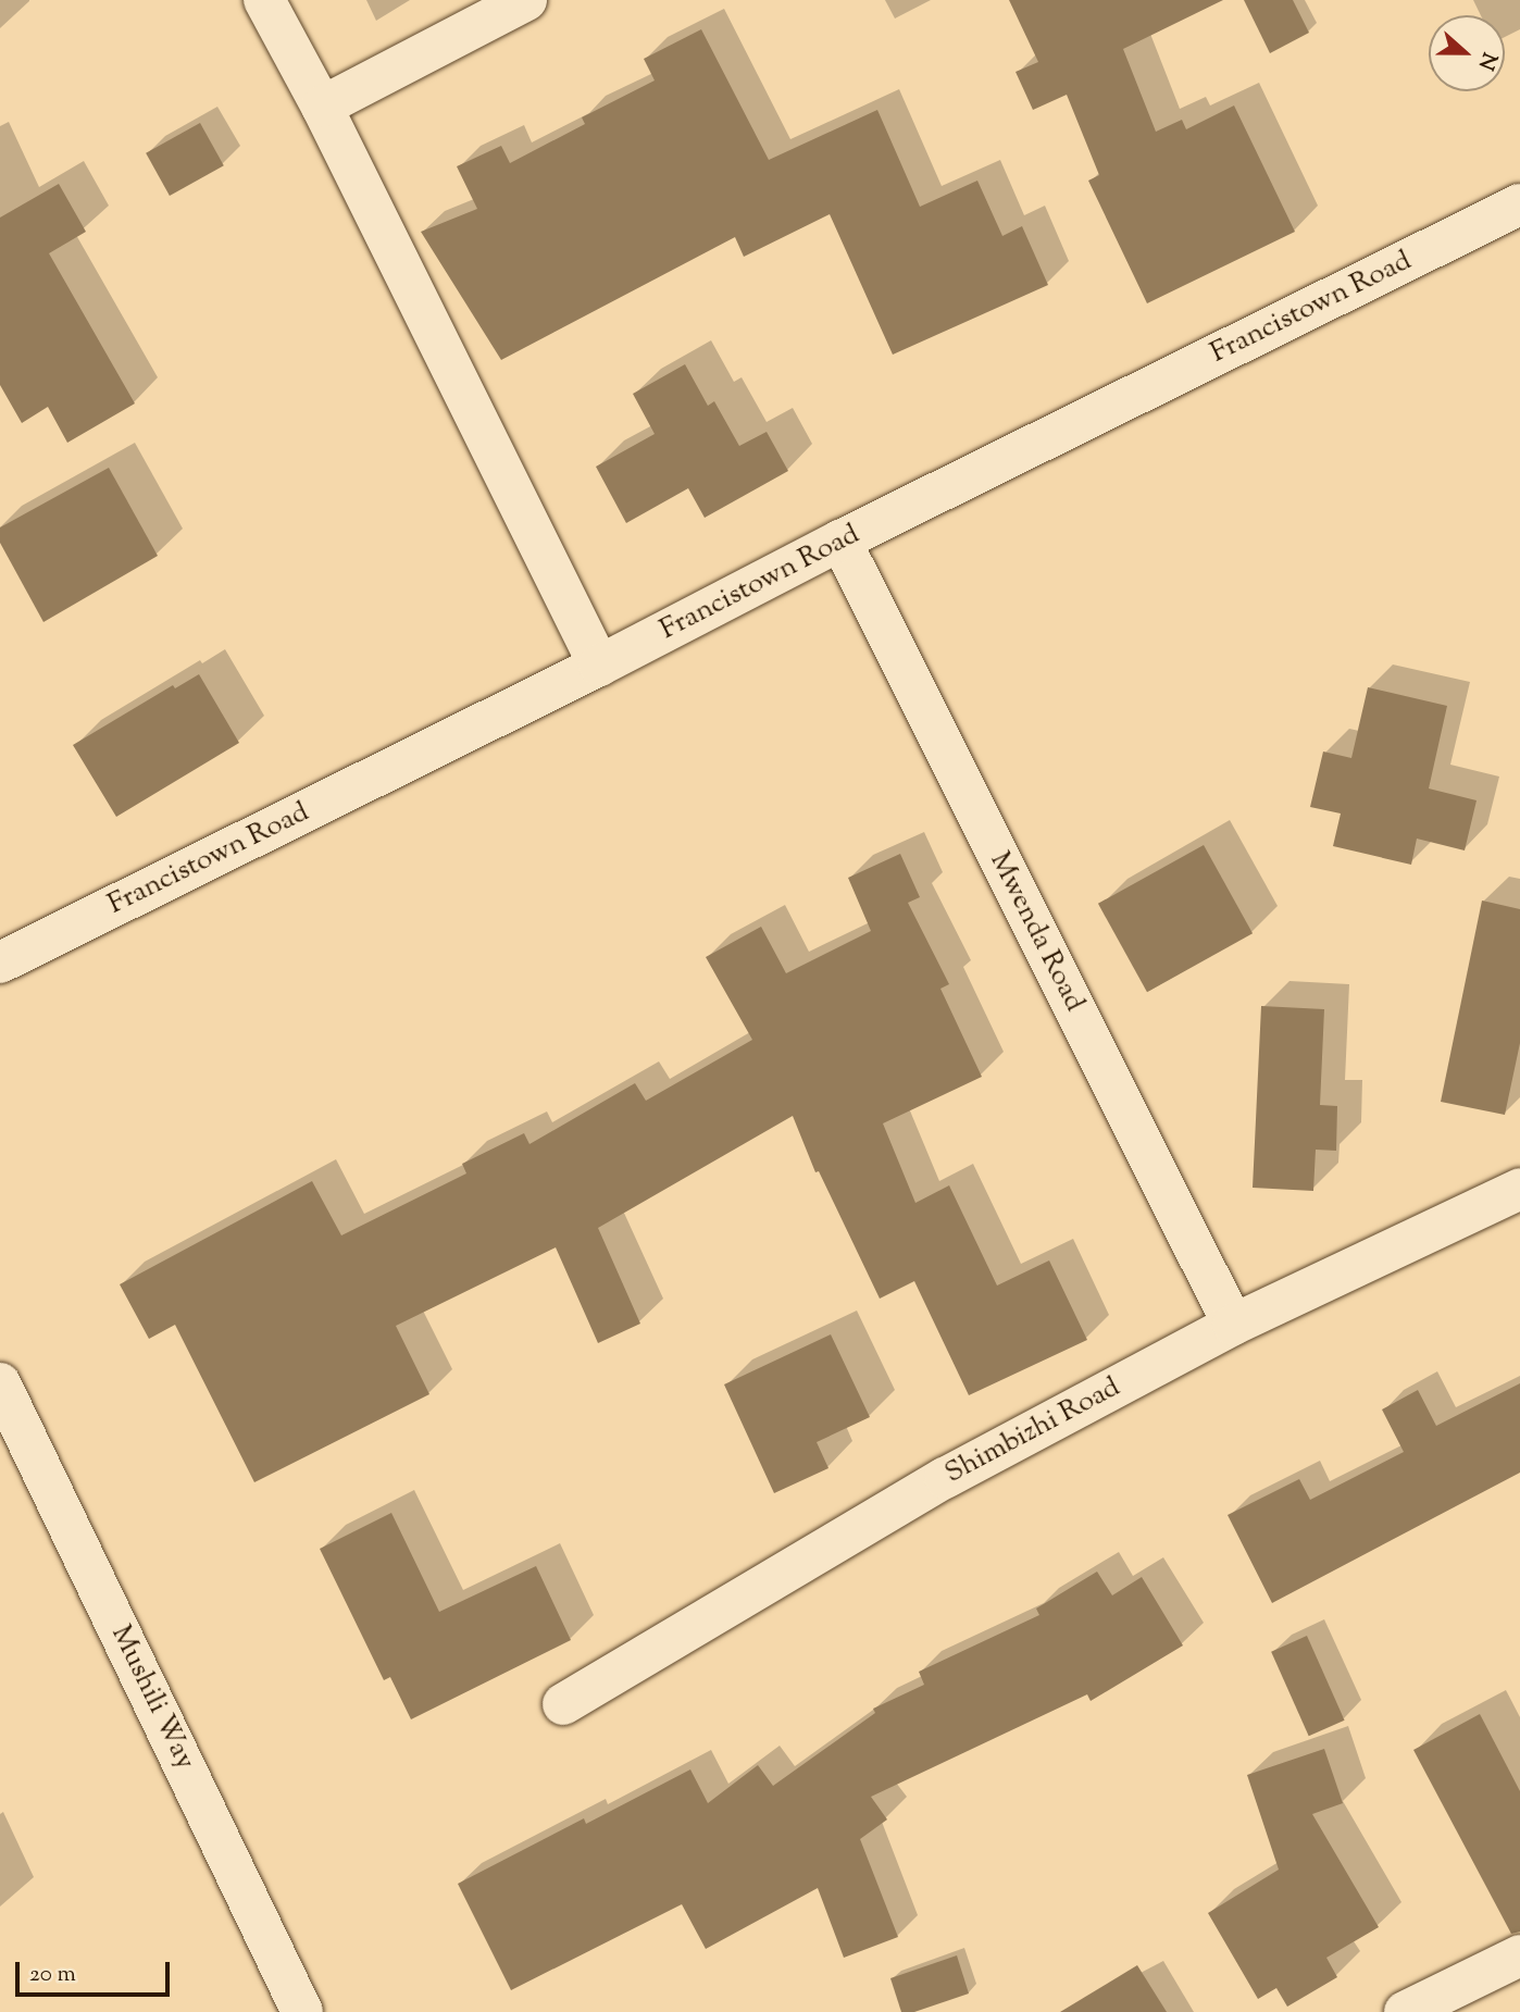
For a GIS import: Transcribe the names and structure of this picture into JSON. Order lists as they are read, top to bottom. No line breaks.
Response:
{"streets":{"street":["Francistown Road","Mwenda Road","Shimbizhi Road","Mushili Way"]},"crossings":[["Francistown Road","Mwenda Road"],["Mwenda Road","Shimbizhi Road"]],"scale_bar":"20 m","north":"right"}
